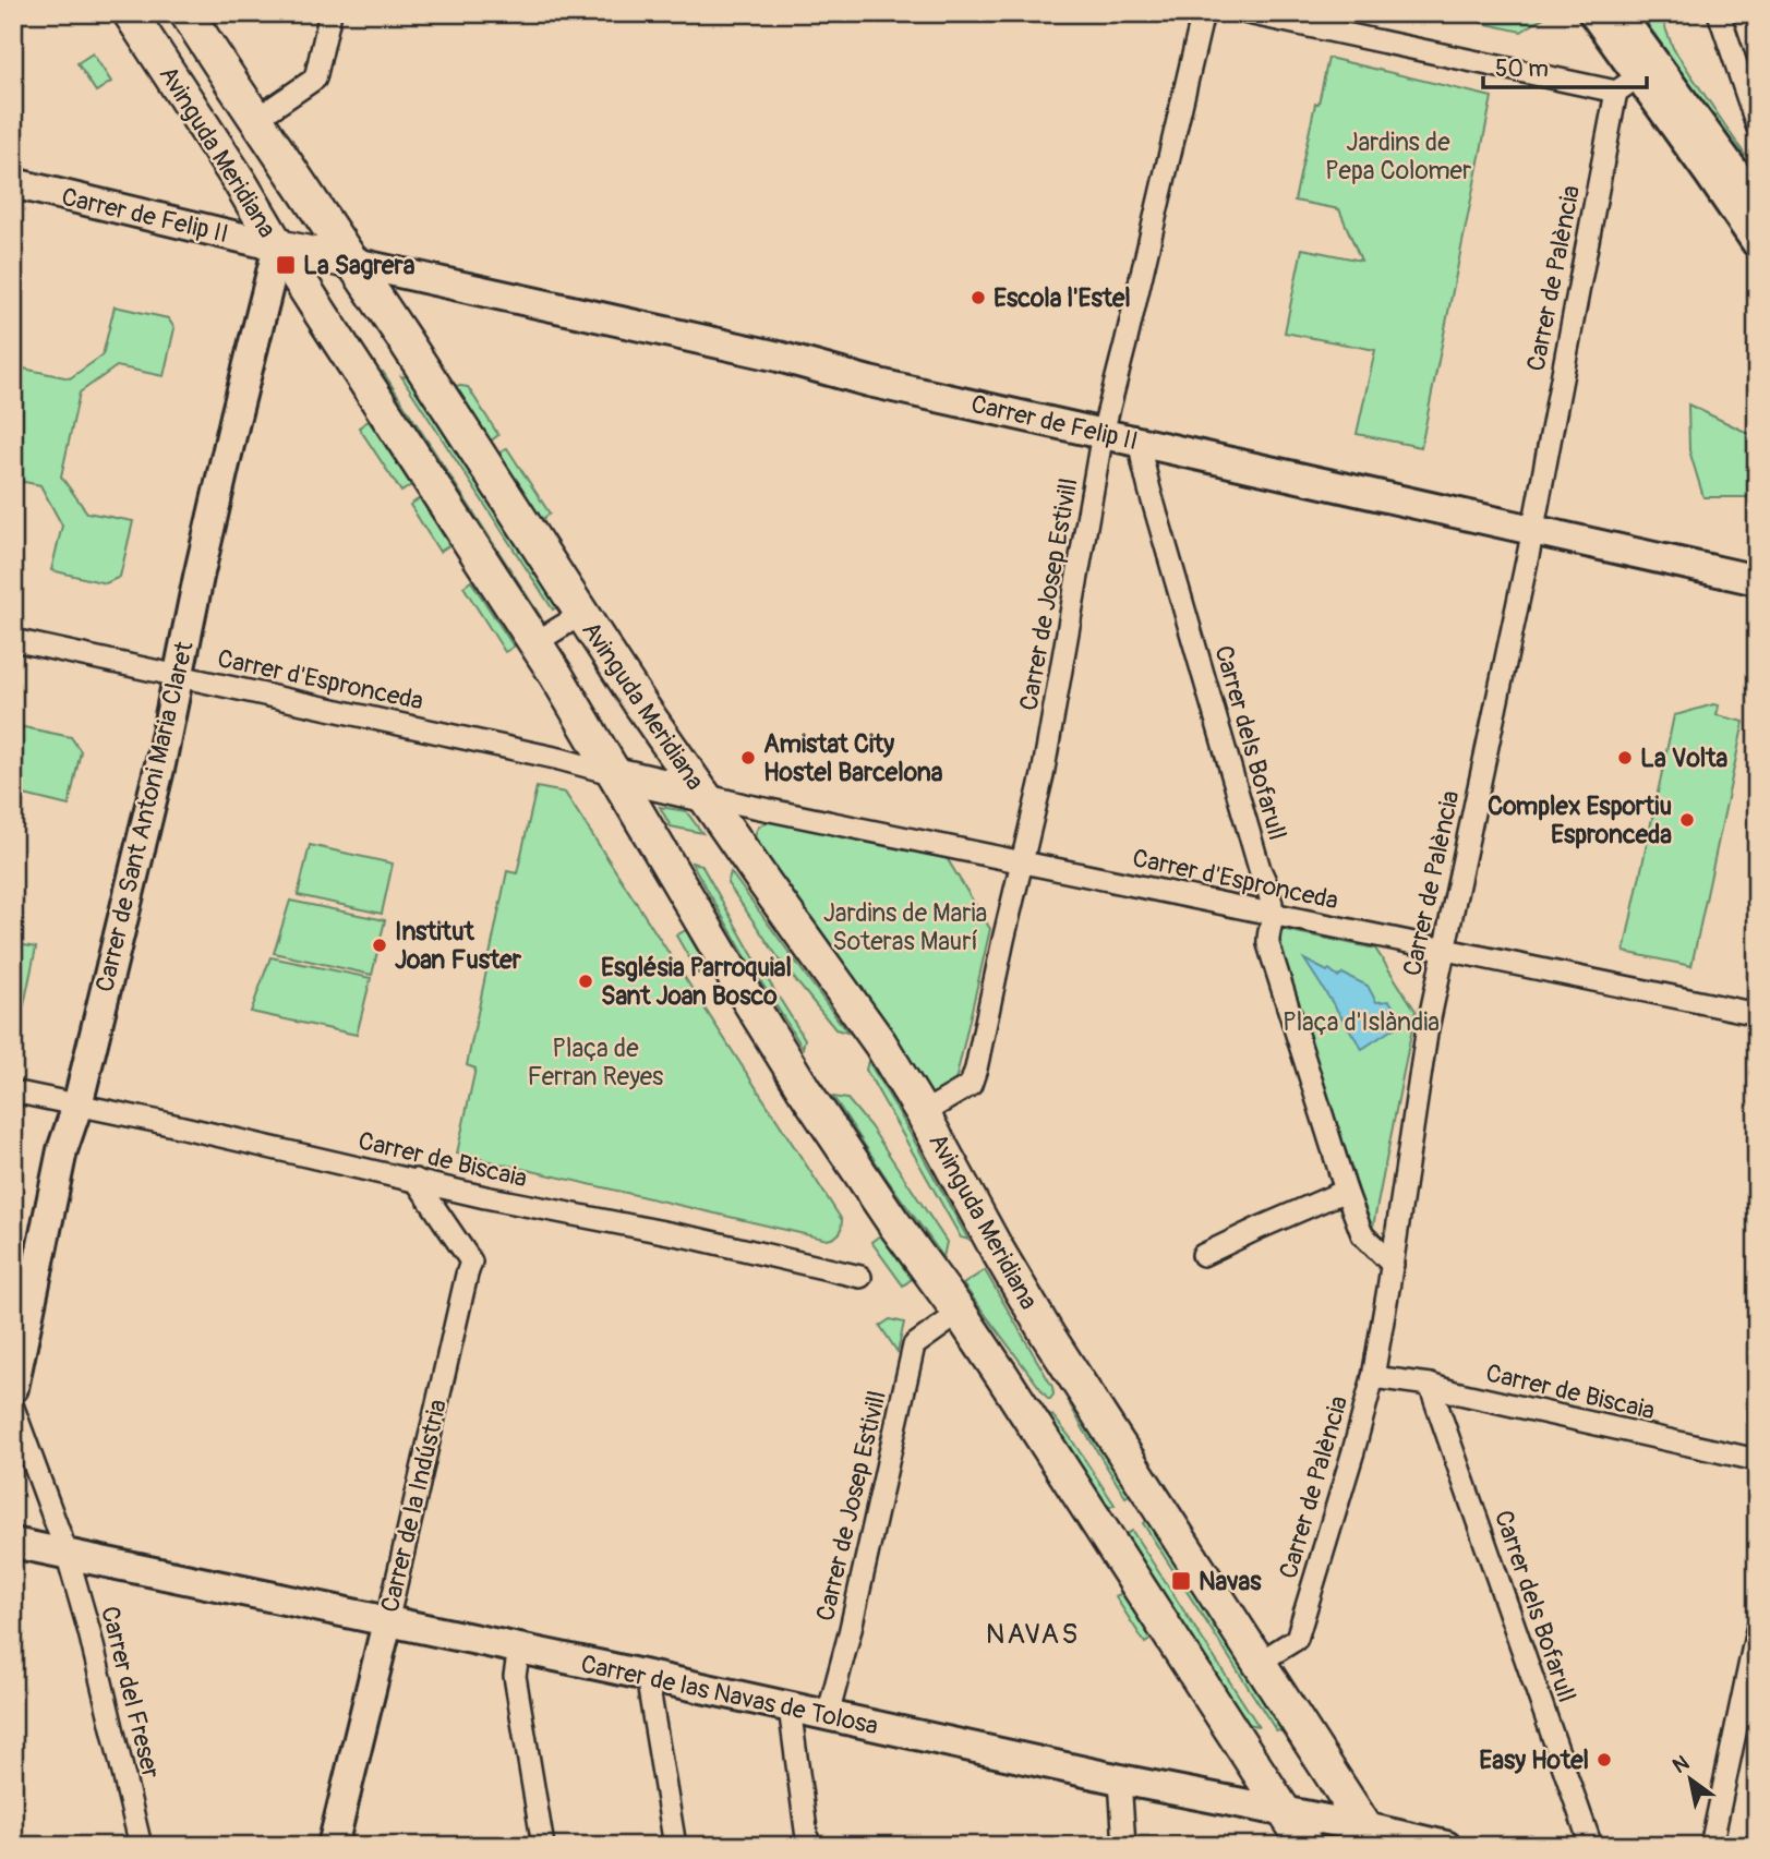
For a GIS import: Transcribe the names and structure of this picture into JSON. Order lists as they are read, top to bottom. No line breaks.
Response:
{"streets":{"main road":["Avinguda Meridiana","Carrer de Felip II","Carrer de Sant Antoni Maria Claret","Carrer de la Indústria","Carrer de las Navas de Tolosa"],"street":["Carrer de Palència","Carrer de Josep Estivill","Carrer d'Espronceda","Carrer dels Bofarull","Carrer de Biscaia","Carrer del Freser"]},"crossings":[["Avinguda Meridiana","Carrer de Felip II"],["Avinguda Meridiana","Carrer de Palència"],["Avinguda Meridiana","Carrer de Josep Estivill"],["Avinguda Meridiana","Carrer d'Espronceda"],["Avinguda Meridiana","Carrer de Sant Antoni Maria Claret"],["Avinguda Meridiana","Carrer de las Navas de Tolosa"],["Carrer de Felip II","Carrer de Palència"],["Carrer de Felip II","Carrer de Josep Estivill"],["Carrer de Felip II","Carrer dels Bofarull"],["Carrer de Felip II","Carrer de Sant Antoni Maria Claret"],["Carrer de Palència","Carrer d'Espronceda"],["Carrer de Palència","Carrer dels Bofarull"],["Carrer de Palència","Carrer de Biscaia"],["Carrer de Josep Estivill","Carrer d'Espronceda"],["Carrer de Josep Estivill","Carrer de las Navas de Tolosa"],["Carrer d'Espronceda","Carrer dels Bofarull"],["Carrer d'Espronceda","Carrer de Sant Antoni Maria Claret"],["Carrer dels Bofarull","Carrer de Biscaia"],["Carrer de Sant Antoni Maria Claret","Carrer de Biscaia"],["Carrer de Biscaia","Carrer de la Indústria"],["Carrer de la Indústria","Carrer de las Navas de Tolosa"],["Carrer del Freser","Carrer de las Navas de Tolosa"]],"districts":["NAVAS"],"parks":["Jardins de Pepa Colomer","Jardins de Maria Soteras Maurí","Plaça d'Islàndia","Plaça de Ferran Reyes"],"places":{"transit":["La Sagrera","Navas"],"other":["Escola l'Estel","Amistat City Hostel Barcelona","La Volta","Complex Esportiu Espronceda","Institut Joan Fuster","Església Parroquial Sant Joan Bosco","Easy Hotel"]},"scale_bar":"50 m","north":"top left"}
